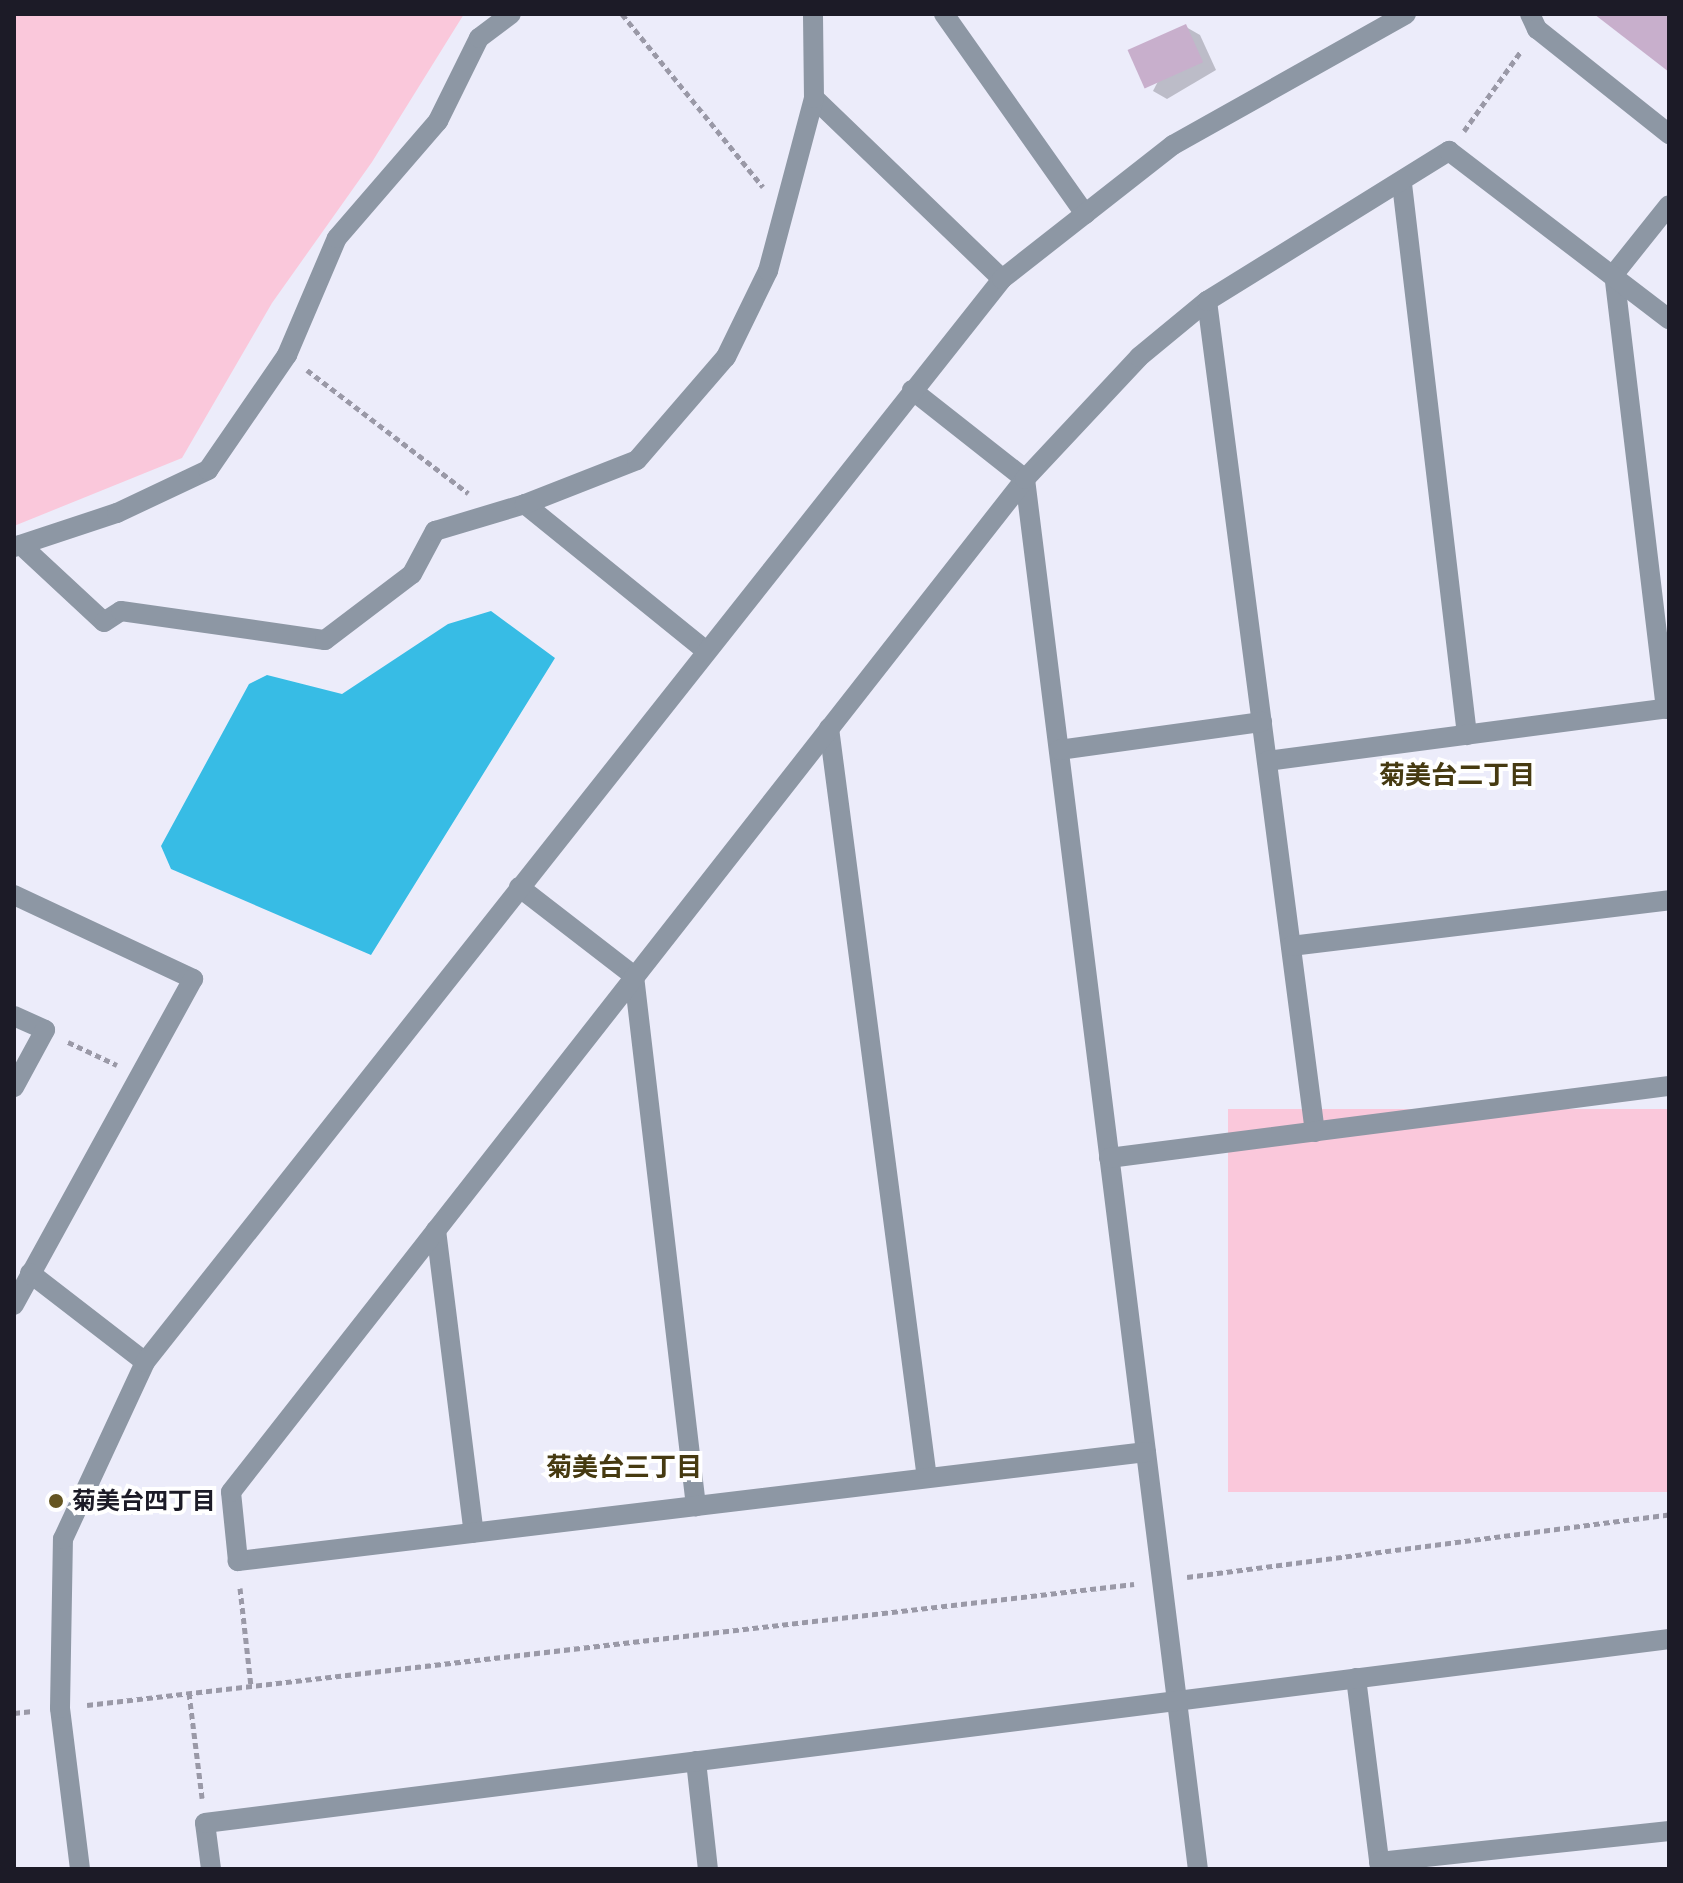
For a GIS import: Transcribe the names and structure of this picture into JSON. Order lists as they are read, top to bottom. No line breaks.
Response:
{"districts":["菊美台二丁目","菊美台三丁目"],"places":["菊美台四丁目"]}
